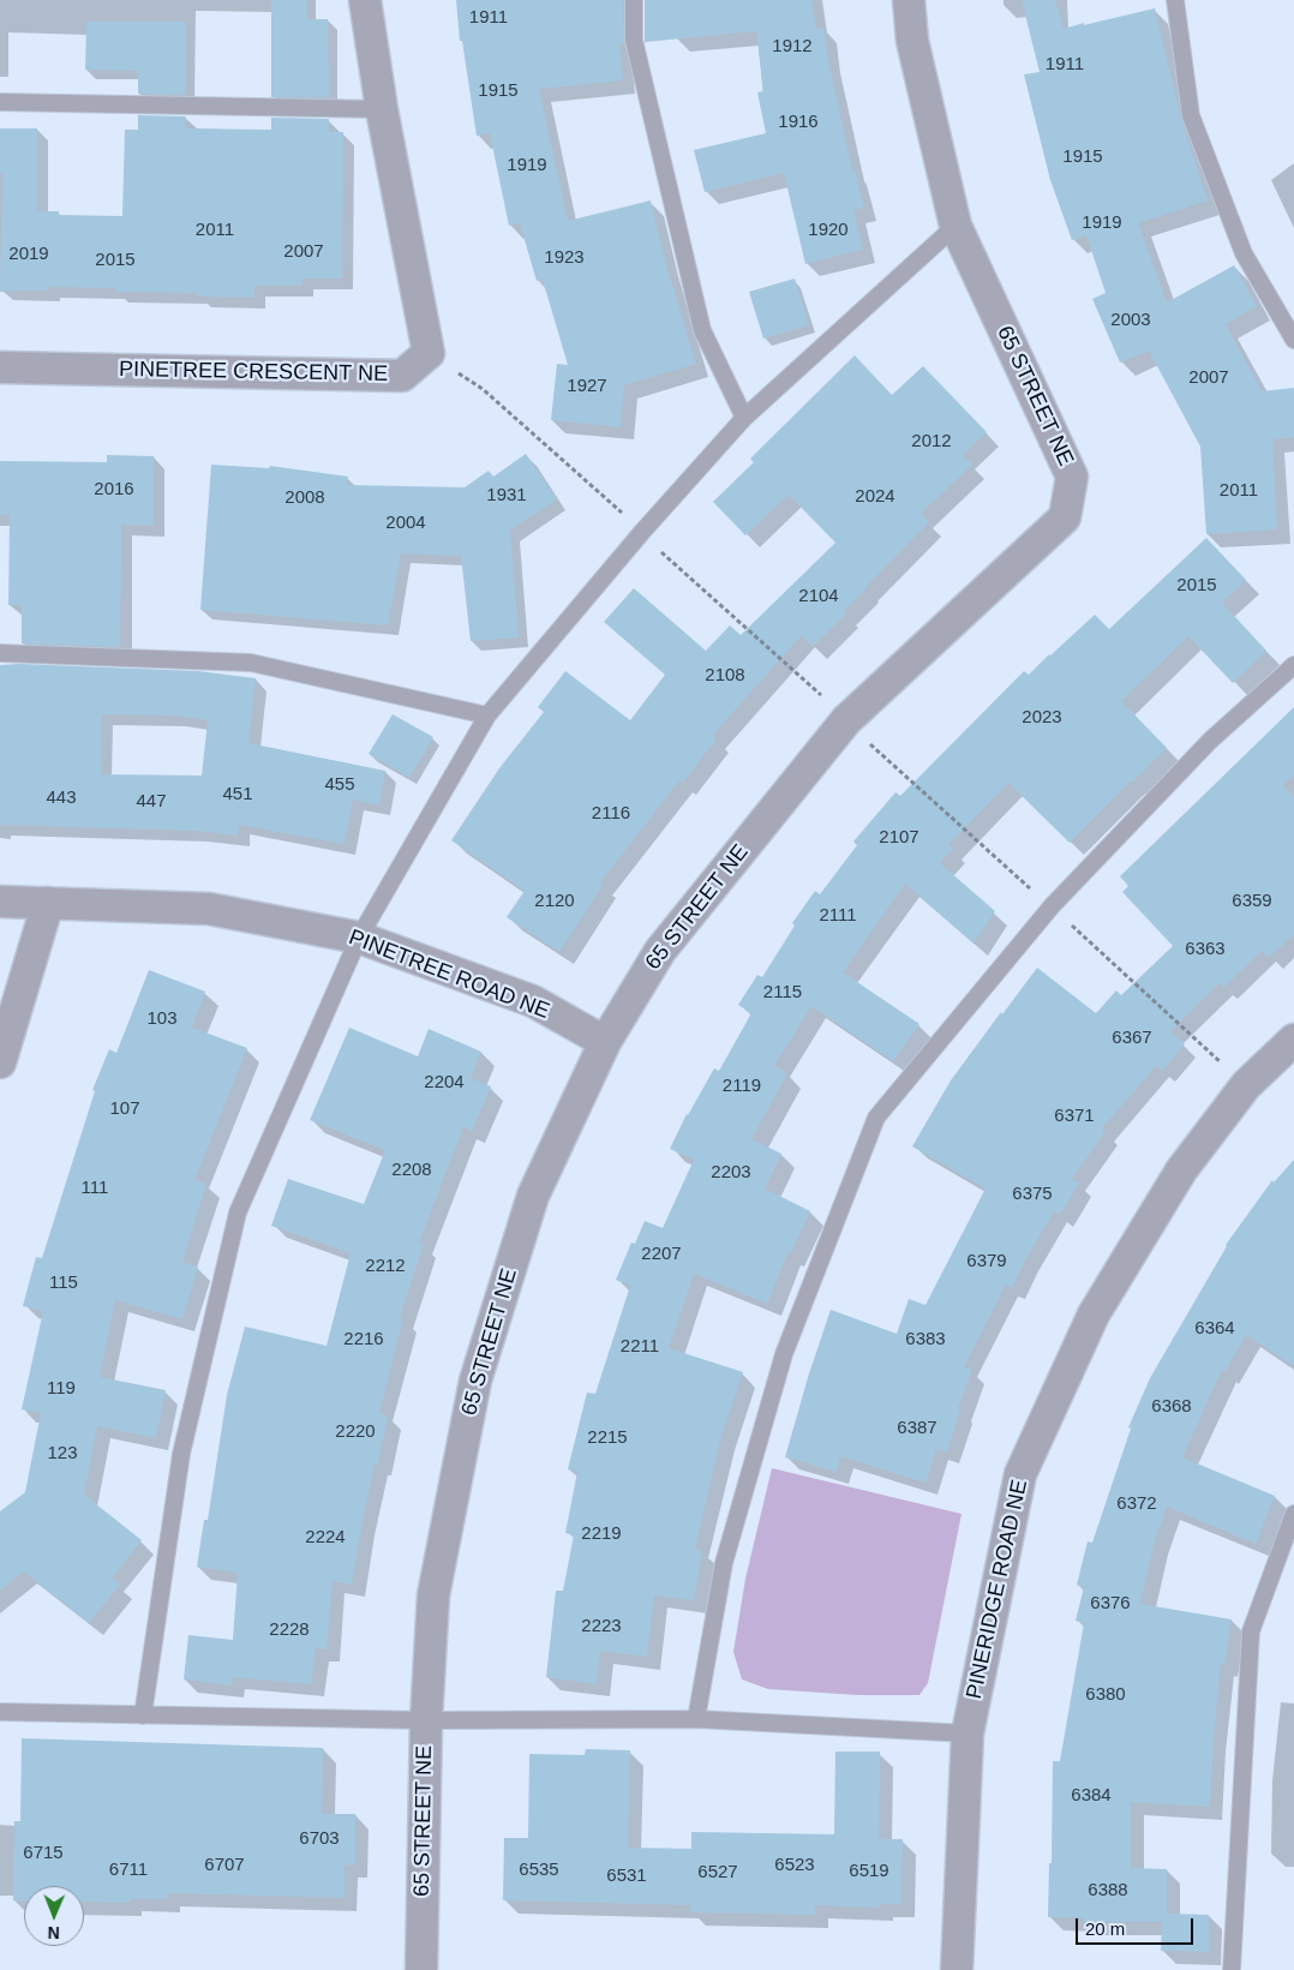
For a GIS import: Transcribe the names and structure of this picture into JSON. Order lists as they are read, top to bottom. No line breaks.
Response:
{"streets":{"street":["PINETREE CRESCENT NE","65 STREET NE","PINETREE ROAD NE","PINERIDGE ROAD NE"]},"crossings":[["65 STREET NE","PINETREE ROAD NE"]],"house_numbers":["1911","1912","1911","1915","1916","1915","1919","1919","2011","1920","2007","2019","1923","2015","2003","2007","1927","2012","2016","2011","1931","2024","2008","2004","2015","2104","2108","2023","455","451","443","447","2116","2107","2120","6359","2111","6363","2115","103","6367","2204","2119","107","6371","2208","2203","111","6375","2207","6379","2212","115","6364","2216","6383","2211","119","6368","6387","2220","2215","123","6372","2219","2224","6376","2223","2228","6380","6384","6703","6715","6707","6523","6711","6535","6519","6527","6531","6388"],"scale_bar":"20 m","north":"bottom"}
